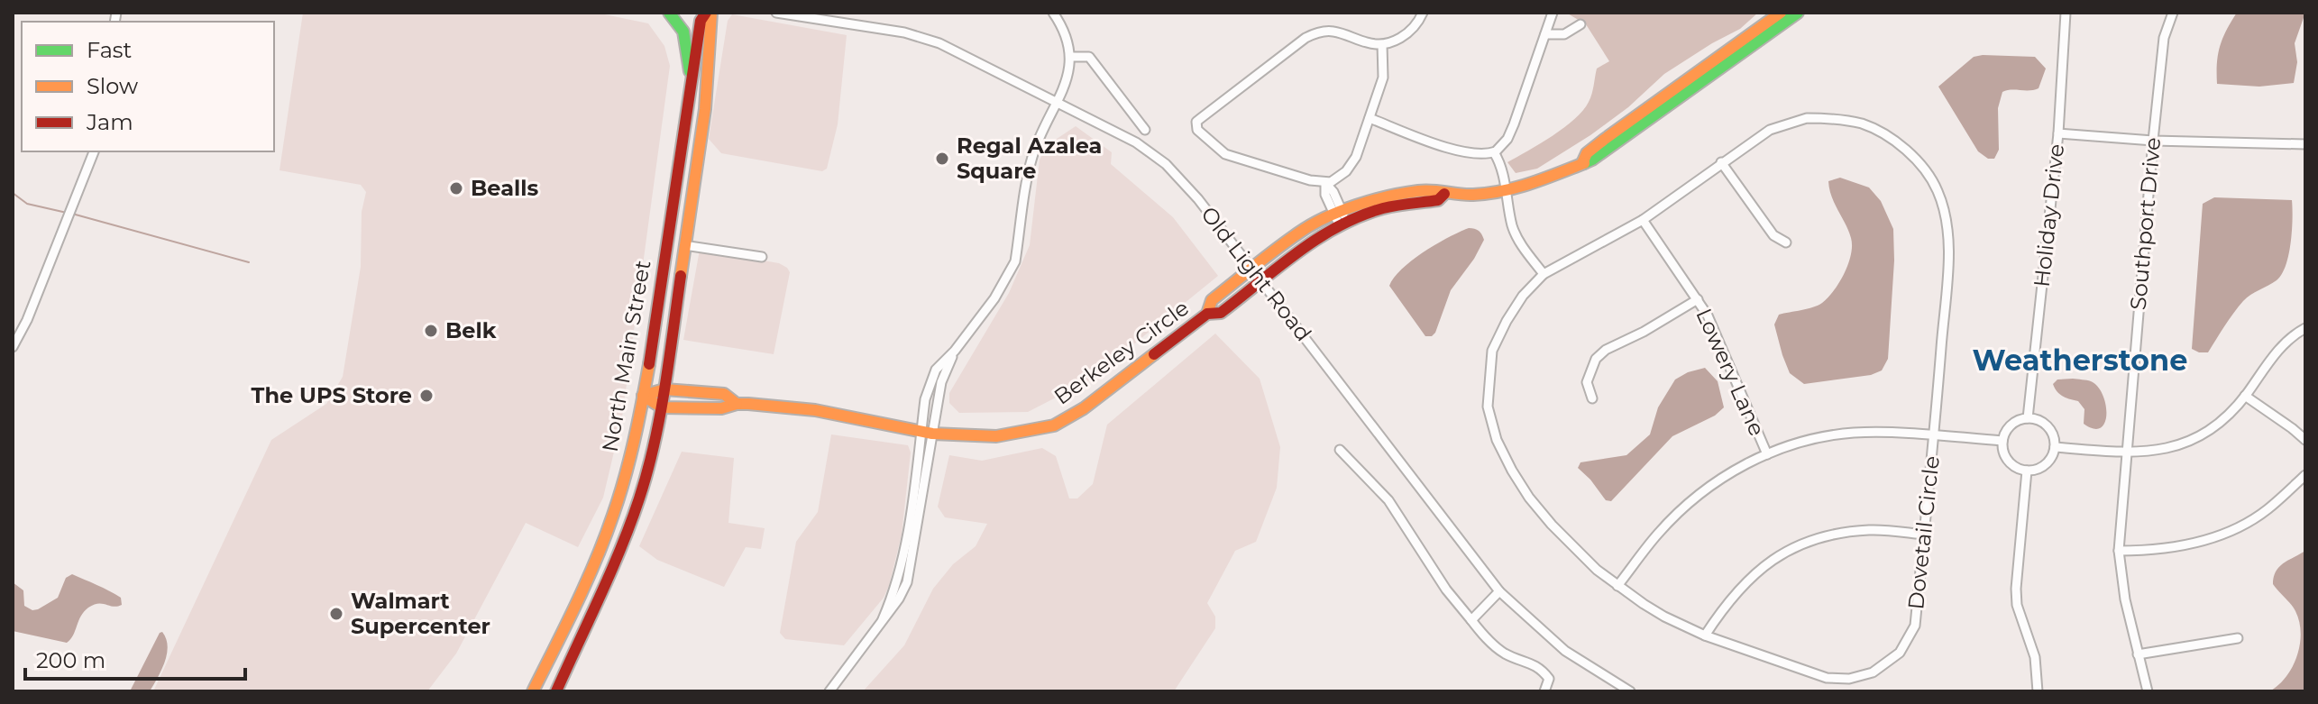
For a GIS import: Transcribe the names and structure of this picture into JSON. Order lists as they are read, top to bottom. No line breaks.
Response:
{"streets":{"street":["Holiday Drive","Southport Drive","Old Light Road","Berkeley Circle","North Main Street","Lowery Lane","Dovetail Circle"]},"crossings":[["Old Light Road","Berkeley Circle"],["Berkeley Circle","North Main Street"],["Lowery Lane","Dovetail Circle"]],"districts":["Weatherstone"],"places":["Regal Azalea Square","Bealls","Belk","The UPS Store","Walmart Supercenter"],"legend":["Fast","Slow","Jam"],"scale_bar":"200 m"}
